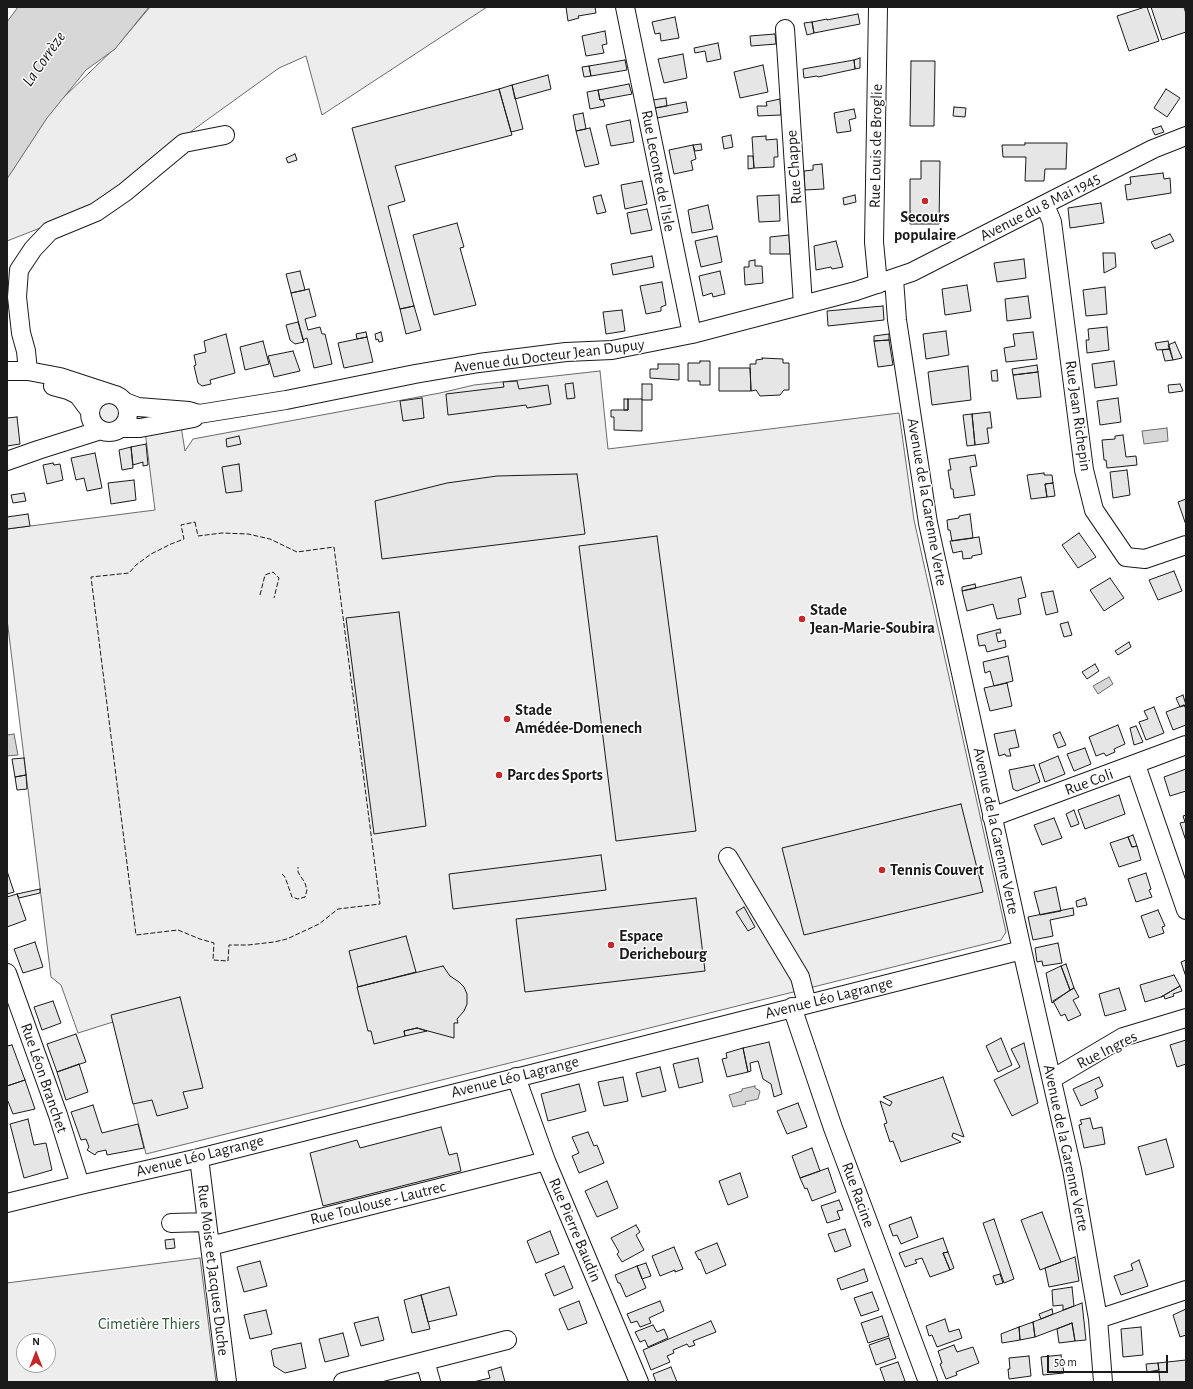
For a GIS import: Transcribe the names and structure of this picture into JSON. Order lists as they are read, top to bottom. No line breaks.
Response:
{"streets":{"street":["Rue Louis de Broglie","Rue Chappe","Rue Leconte de l'Isle","Avenue du 8 Mai 1945","Avenue du Docteur Jean Dupuy","Rue Jean Richepin","Avenue de la Garenne Verte","Rue Coli","Avenue Léo Lagrange","Rue Ingres","Rue Léon Branchet","Rue Racine","Rue Toulouse - Lautrec","Rue Pierre Baudin","Rue Moise et Jacques Duche"]},"crossings":[["Rue Louis de Broglie","Avenue du 8 Mai 1945"],["Rue Louis de Broglie","Avenue du Docteur Jean Dupuy"],["Rue Louis de Broglie","Avenue de la Garenne Verte"],["Rue Chappe","Avenue du Docteur Jean Dupuy"],["Rue Leconte de l'Isle","Avenue du Docteur Jean Dupuy"],["Avenue du 8 Mai 1945","Avenue du Docteur Jean Dupuy"],["Avenue du 8 Mai 1945","Rue Jean Richepin"],["Avenue du 8 Mai 1945","Avenue de la Garenne Verte"],["Avenue du Docteur Jean Dupuy","Avenue de la Garenne Verte"],["Avenue de la Garenne Verte","Rue Coli"],["Avenue de la Garenne Verte","Avenue Léo Lagrange"],["Avenue de la Garenne Verte","Rue Ingres"],["Avenue Léo Lagrange","Rue Léon Branchet"],["Avenue Léo Lagrange","Rue Racine"],["Avenue Léo Lagrange","Rue Pierre Baudin"],["Avenue Léo Lagrange","Rue Moise et Jacques Duche"],["Rue Toulouse - Lautrec","Rue Pierre Baudin"],["Rue Toulouse - Lautrec","Rue Moise et Jacques Duche"]],"water":["La Corrèze"],"parks":["Cimetière Thiers"],"places":["Secours populaire","Stade Jean-Marie-Soubira","Stade Amédée-Domenech","Parc des Sports","Tennis Couvert","Espace Derichebourg"],"scale_bar":"50 m","north":"top"}
